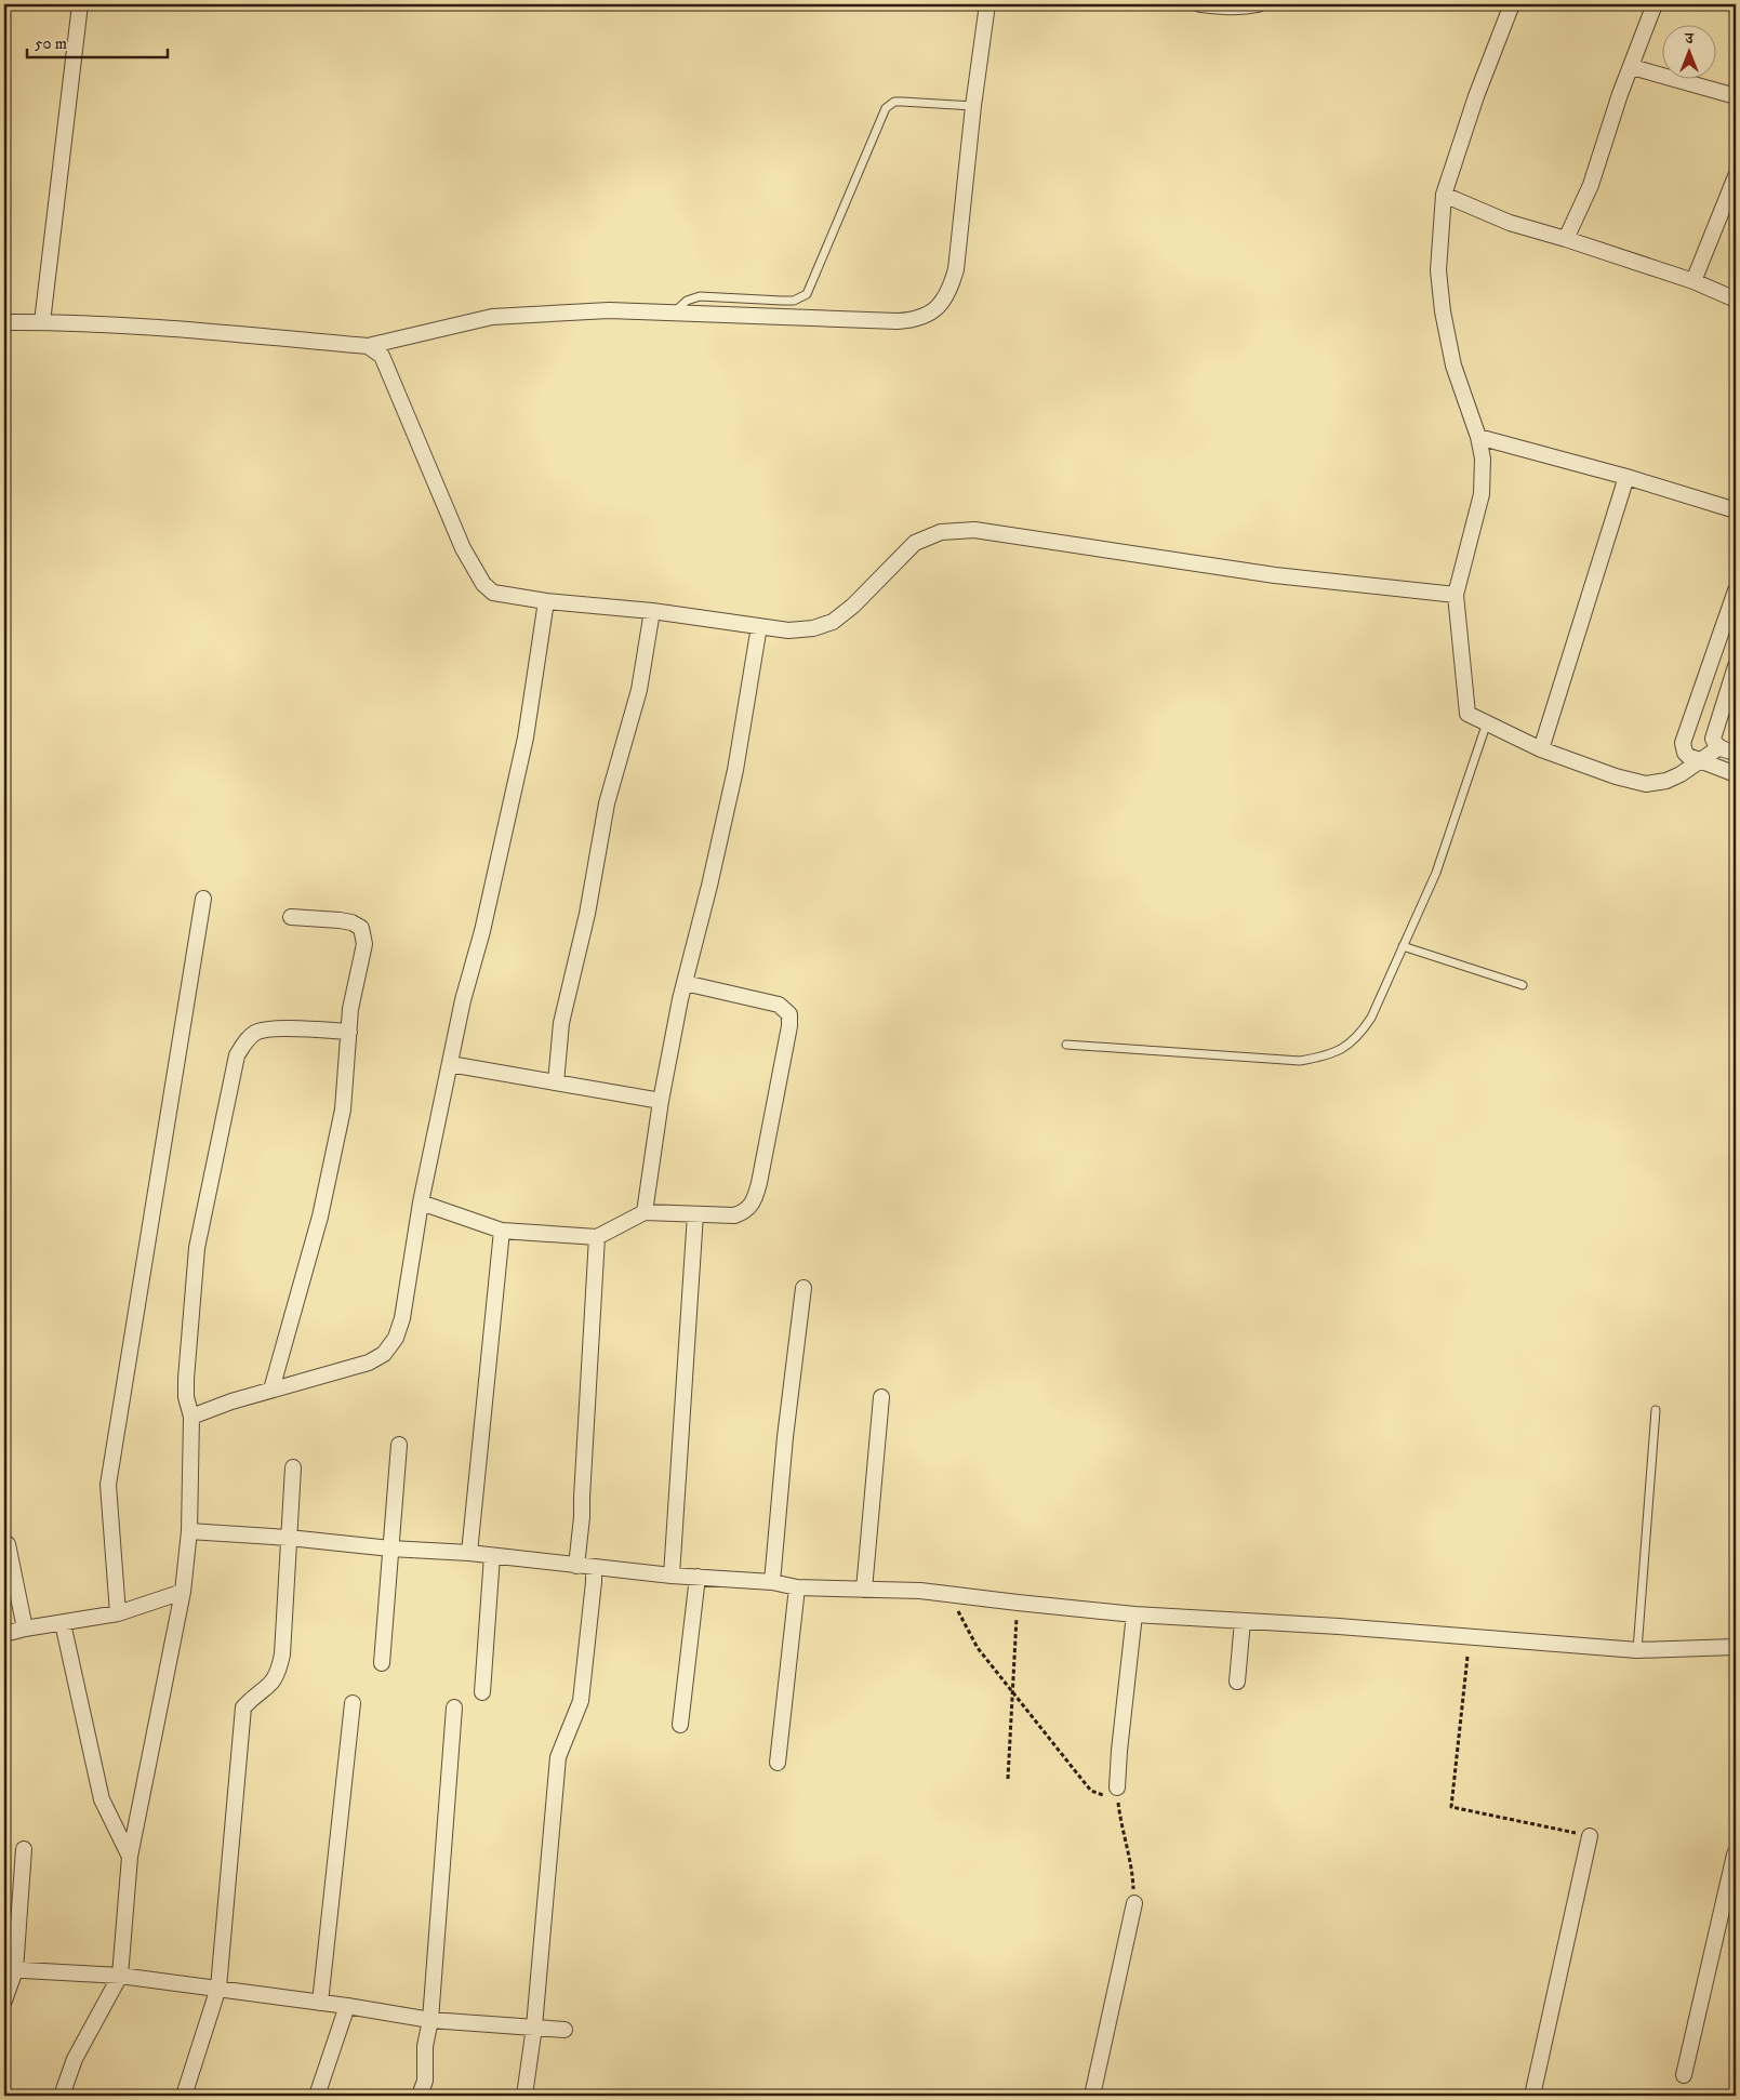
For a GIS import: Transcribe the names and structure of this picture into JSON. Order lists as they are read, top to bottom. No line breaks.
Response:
{"scale_bar":"50 m","north":"top"}
